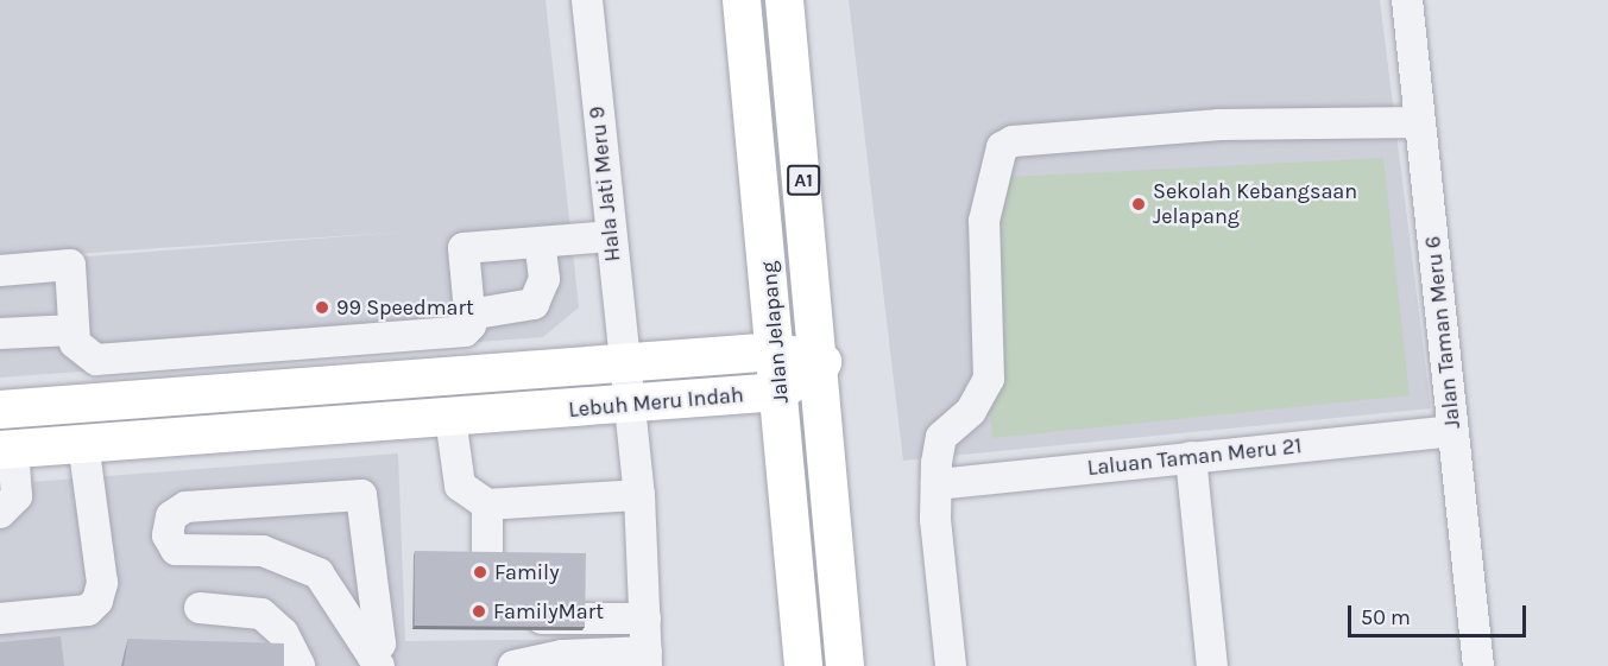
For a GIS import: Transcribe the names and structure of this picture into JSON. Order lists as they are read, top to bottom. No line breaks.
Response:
{"streets":{"main road":["A1","Jalan Jelapang","Lebuh Meru Indah"],"street":["Hala Jati Meru 9","Jalan Taman Meru 6","Laluan Taman Meru 21"]},"crossings":[["Hala Jati Meru 9","Lebuh Meru Indah"],["Jalan Jelapang","Lebuh Meru Indah"],["Jalan Taman Meru 6","Laluan Taman Meru 21"]],"places":["Sekolah Kebangsaan Jelapang","99 Speedmart","Family","FamilyMart"],"scale_bar":"50 m"}
